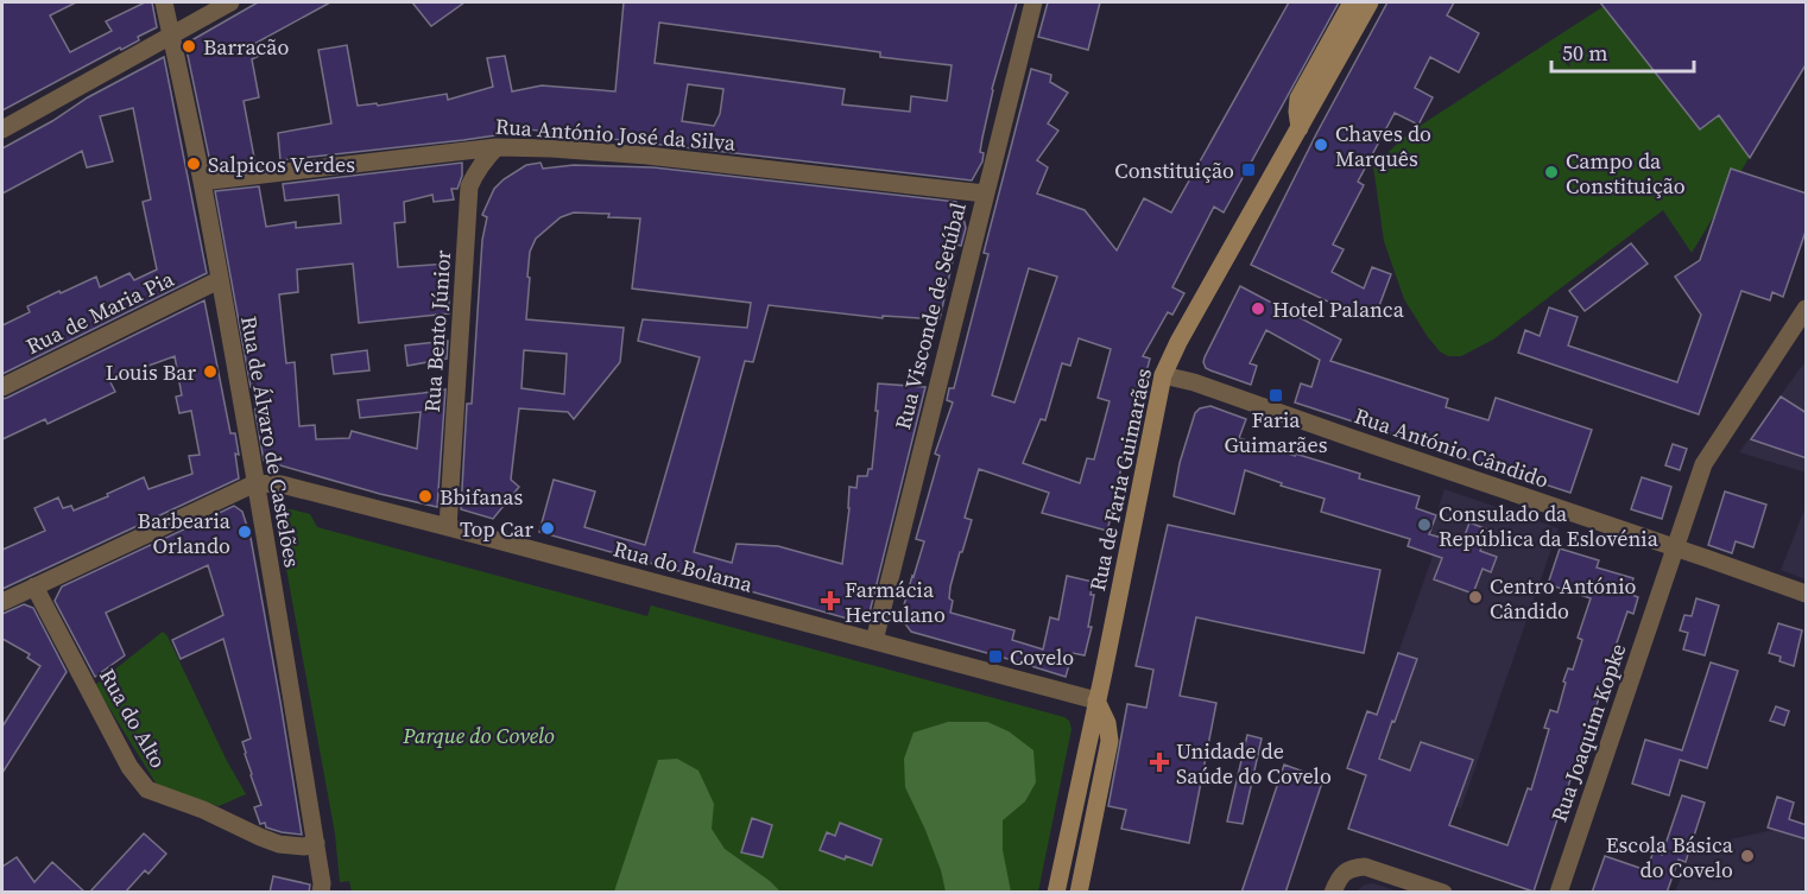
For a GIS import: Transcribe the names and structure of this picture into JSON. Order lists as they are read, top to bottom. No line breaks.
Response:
{"streets":{"main road":["Rua de Faria Guimarães"],"street":["Rua António José da Silva","Rua de Maria Pia","Rua Visconde de Setúbal","Rua Bento Júnior","Rua de Álvaro de Castelões","Rua António Cândido","Rua do Bolama","Rua do Alto","Rua Joaquim Kopke"]},"crossings":[["Rua António José da Silva","Rua Visconde de Setúbal"],["Rua António José da Silva","Rua Bento Júnior"],["Rua António José da Silva","Rua de Álvaro de Castelões"],["Rua de Maria Pia","Rua de Álvaro de Castelões"],["Rua Visconde de Setúbal","Rua do Bolama"],["Rua Bento Júnior","Rua do Bolama"],["Rua de Álvaro de Castelões","Rua do Bolama"],["Rua de Álvaro de Castelões","Rua do Alto"],["Rua António Cândido","Rua de Faria Guimarães"],["Rua António Cândido","Rua Joaquim Kopke"],["Rua de Faria Guimarães","Rua do Bolama"]],"parks":["Parque do Covelo"],"places":{"other":["Barracão","Chaves do Marquês","Salpicos Verdes","Campo da Constituição","Hotel Palanca","Louis Bar","Bbifanas","Consulado da República da Eslovénia","Top Car","Barbearia Orlando","Centro António Cândido","Escola Básica do Covelo"],"transit":["Constituição","Faria Guimarães","Covelo"],"health":["Farmácia Herculano","Unidade de Saúde do Covelo"]},"scale_bar":"50 m"}
